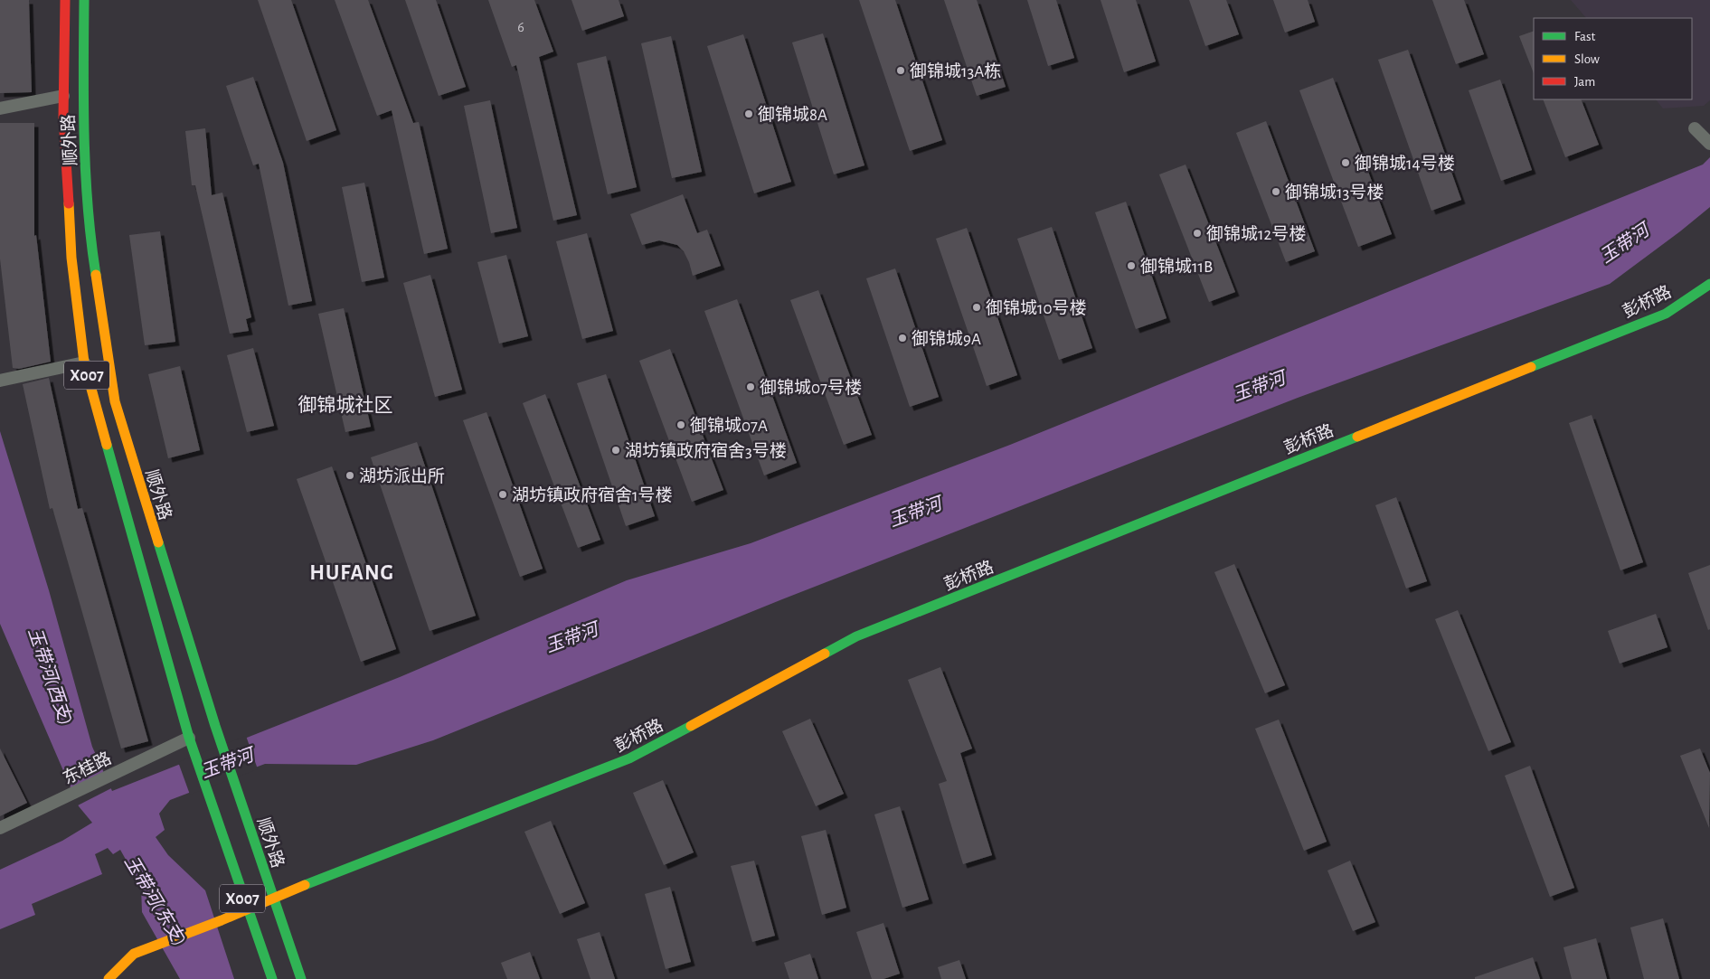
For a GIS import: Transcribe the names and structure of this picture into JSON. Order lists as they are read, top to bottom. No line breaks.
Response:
{"streets":{"main road":["顺外路","彭桥路","X007"],"street":["东桂路"]},"crossings":[["顺外路","彭桥路"],["顺外路","东桂路"]],"districts":["御锦城社区","HUFANG"],"water":["玉带河","玉带河(西支)","玉带河(东支)"],"places":["御锦城13A栋","御锦城8A","御锦城14号楼","御锦城13号楼","御锦城12号楼","御锦城11B","御锦城10号楼","御锦城9A","御锦城07号楼","御锦城07A","湖坊镇政府宿舍3号楼","湖坊派出所","湖坊镇政府宿舍1号楼"],"house_numbers":["6"],"legend":["Fast","Slow","Jam"]}
